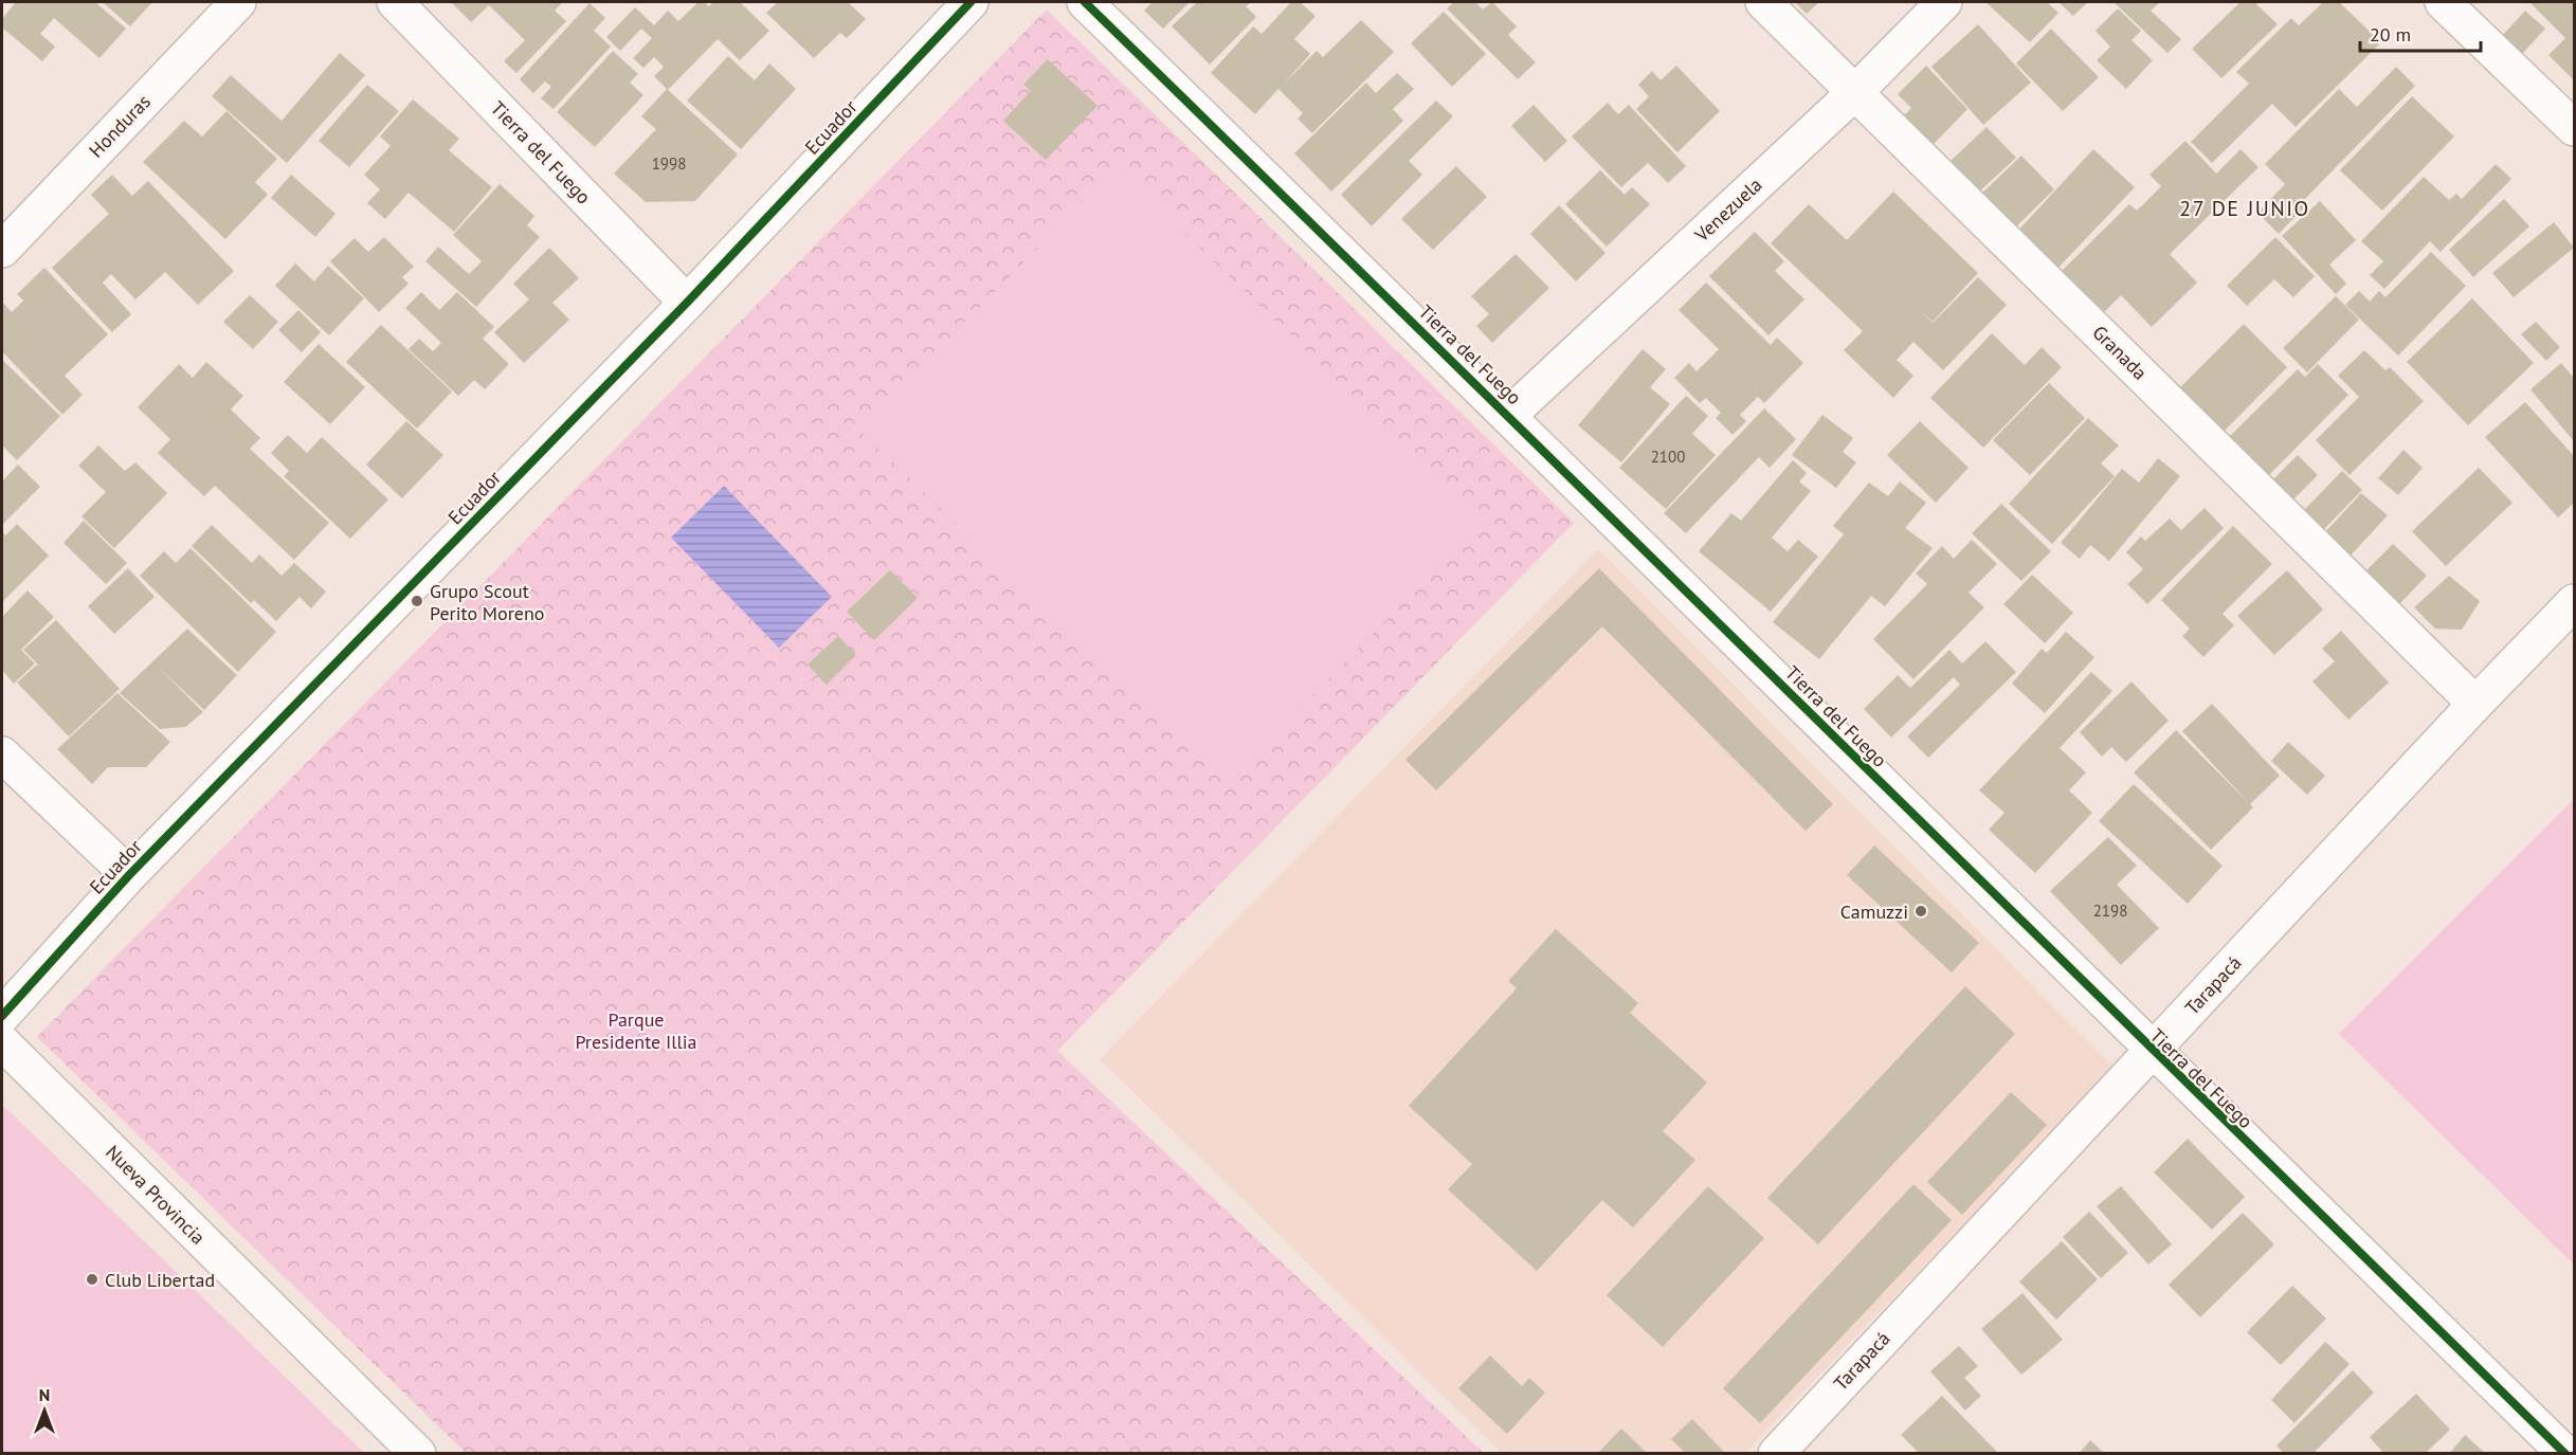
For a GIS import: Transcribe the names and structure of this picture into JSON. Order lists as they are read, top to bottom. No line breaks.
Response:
{"streets":{"street":["Honduras","Ecuador","Tierra del Fuego","Venezuela","Granada","Tarapacá","Nueva Provincia"]},"crossings":[["Ecuador","Tierra del Fuego"],["Tierra del Fuego","Venezuela"],["Tierra del Fuego","Tarapacá"],["Venezuela","Granada"],["Granada","Tarapacá"]],"districts":["27 DE JUNIO"],"parks":["Parque Presidente Illia"],"places":["Grupo Scout Perito Moreno","Camuzzi","Club Libertad"],"house_numbers":["1998","2100","2198"],"scale_bar":"20 m","north":"top"}
